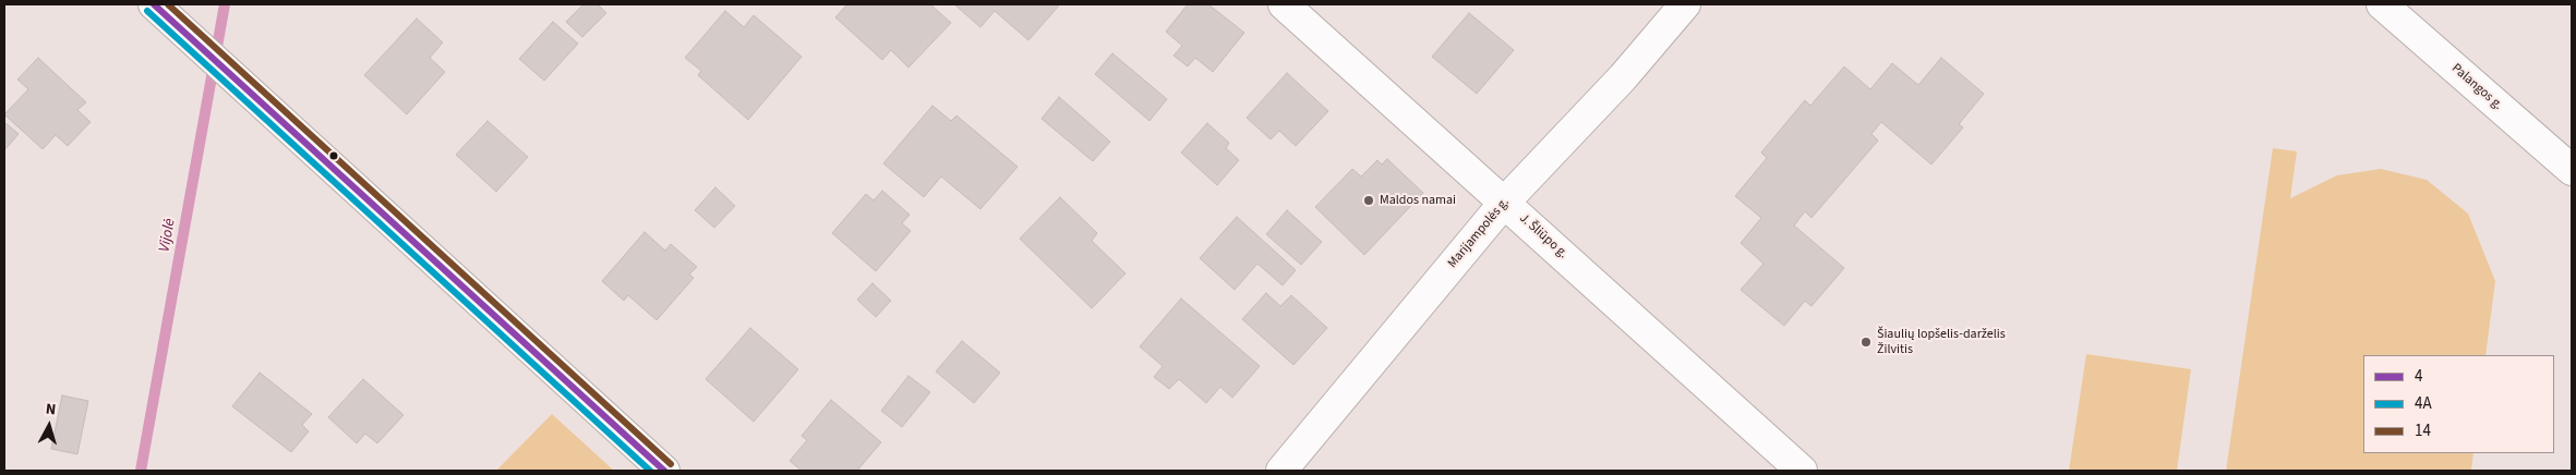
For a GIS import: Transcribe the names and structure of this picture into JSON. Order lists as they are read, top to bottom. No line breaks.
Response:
{"streets":{"street":["Palangos g.","Marijampolės g.","J. Šliūpo g."]},"crossings":[["Marijampolės g.","J. Šliūpo g."]],"water":["Vijolė"],"places":["Maldos namai","Šiaulių lopšelis-darželis Žilvitis"],"lines":["transit line 4","transit line 14","transit line 4A"],"legend":["4","4A","14"],"north":"top"}
